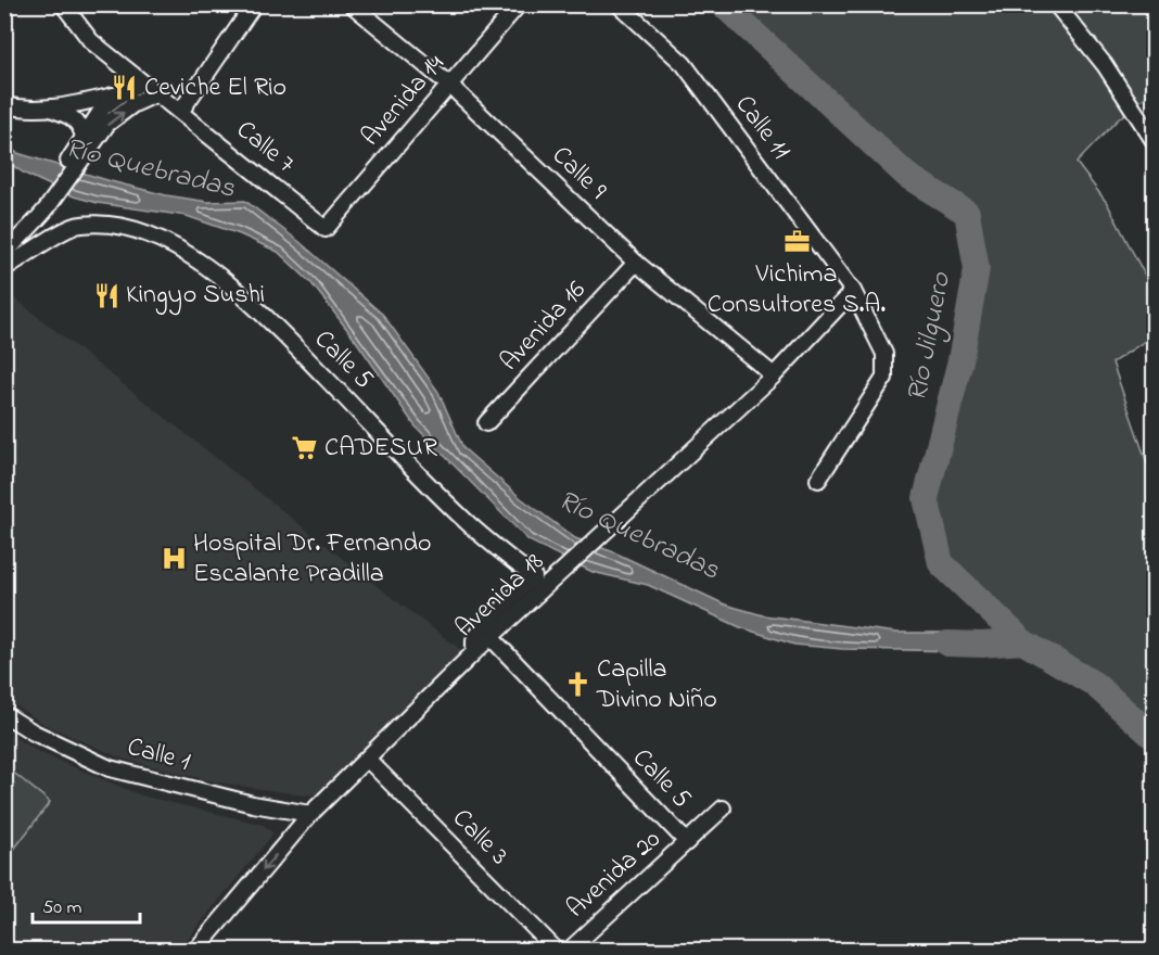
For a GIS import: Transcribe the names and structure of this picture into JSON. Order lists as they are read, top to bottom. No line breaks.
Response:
{"streets":{"street":["Avenida 14","Calle 11","Calle 7","Calle 9","Avenida 16","Calle 5","Avenida 18","Calle 1","Calle 3","Avenida 20"]},"crossings":[["Avenida 14","Calle 7"],["Avenida 14","Calle 9"],["Calle 11","Avenida 18"],["Calle 9","Avenida 16"],["Calle 9","Avenida 18"],["Calle 5","Avenida 18"],["Calle 5","Avenida 20"],["Avenida 18","Calle 1"],["Avenida 18","Calle 3"]],"water":["Río Quebradas","Río Jilguero"],"places":{"restaurant":["Ceviche El Rio","Kingyo Sushi"],"office":["Vichima Consultores S.A."],"supermarket":["CADESUR"],"hospital":["Hospital Dr. Fernando Escalante Pradilla"],"church":["Capilla Divino Niño"]},"scale_bar":"50 m"}
